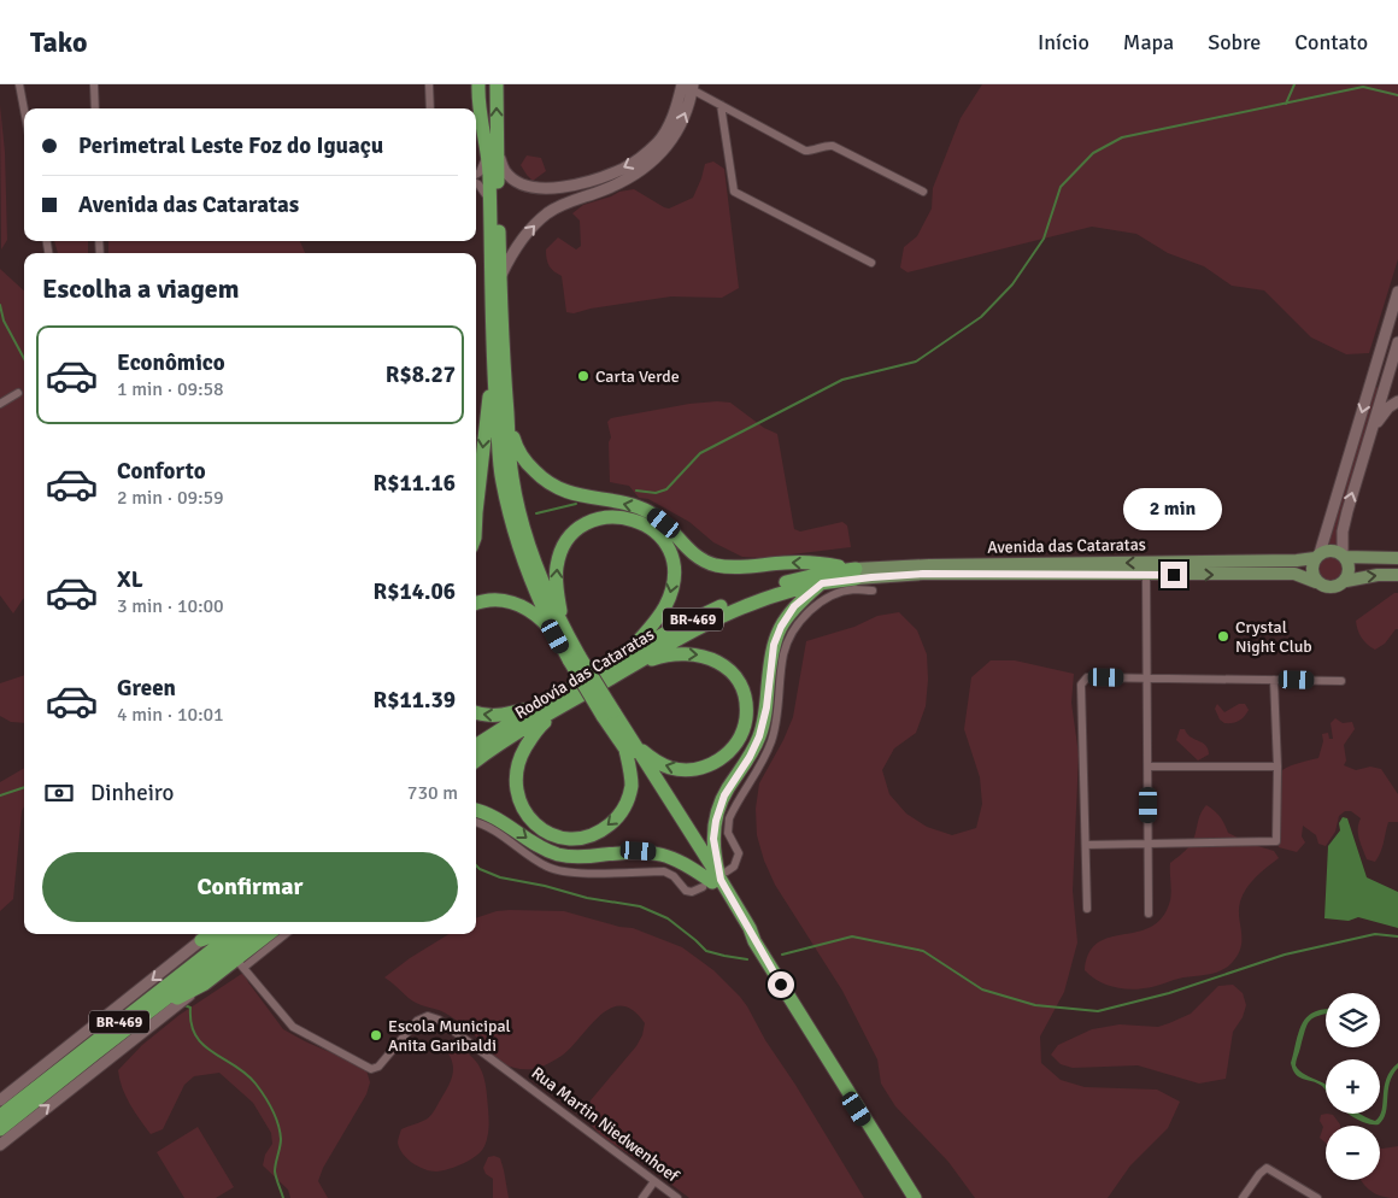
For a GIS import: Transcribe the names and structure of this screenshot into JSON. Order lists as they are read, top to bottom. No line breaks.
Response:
{"streets":{"highway":["BR-469","Rodovía das Cataratas"],"main road":["Avenida das Cataratas"],"street":["Rua Martin Niedwenhoef"]},"crossings":[["Avenida das Cataratas","Rodovía das Cataratas"]],"places":["Carta Verde","Crystal Night Club","Escola Municipal Anita Garibaldi"],"page":{"header":"Tako","nav":["Início","Mapa","Sobre","Contato"],"banner":["Perimetral Leste Foz do Iguaçu","Avenida das Cataratas"],"heading":"Escolha a viagem","list":[{"name":"Econômico","note":"1 min · 09:58","value":"R$8.27"},{"name":"Conforto","note":"2 min · 09:59","value":"R$11.16"},{"name":"XL","note":"3 min · 10:00","value":"R$14.06"},{"name":"Green","note":"4 min · 10:01","value":"R$11.39"}],"bubble":"2 min","pay":["Dinheiro","730 m"],"buttons":"Confirmar","map_buttons":["+","−"]}}
